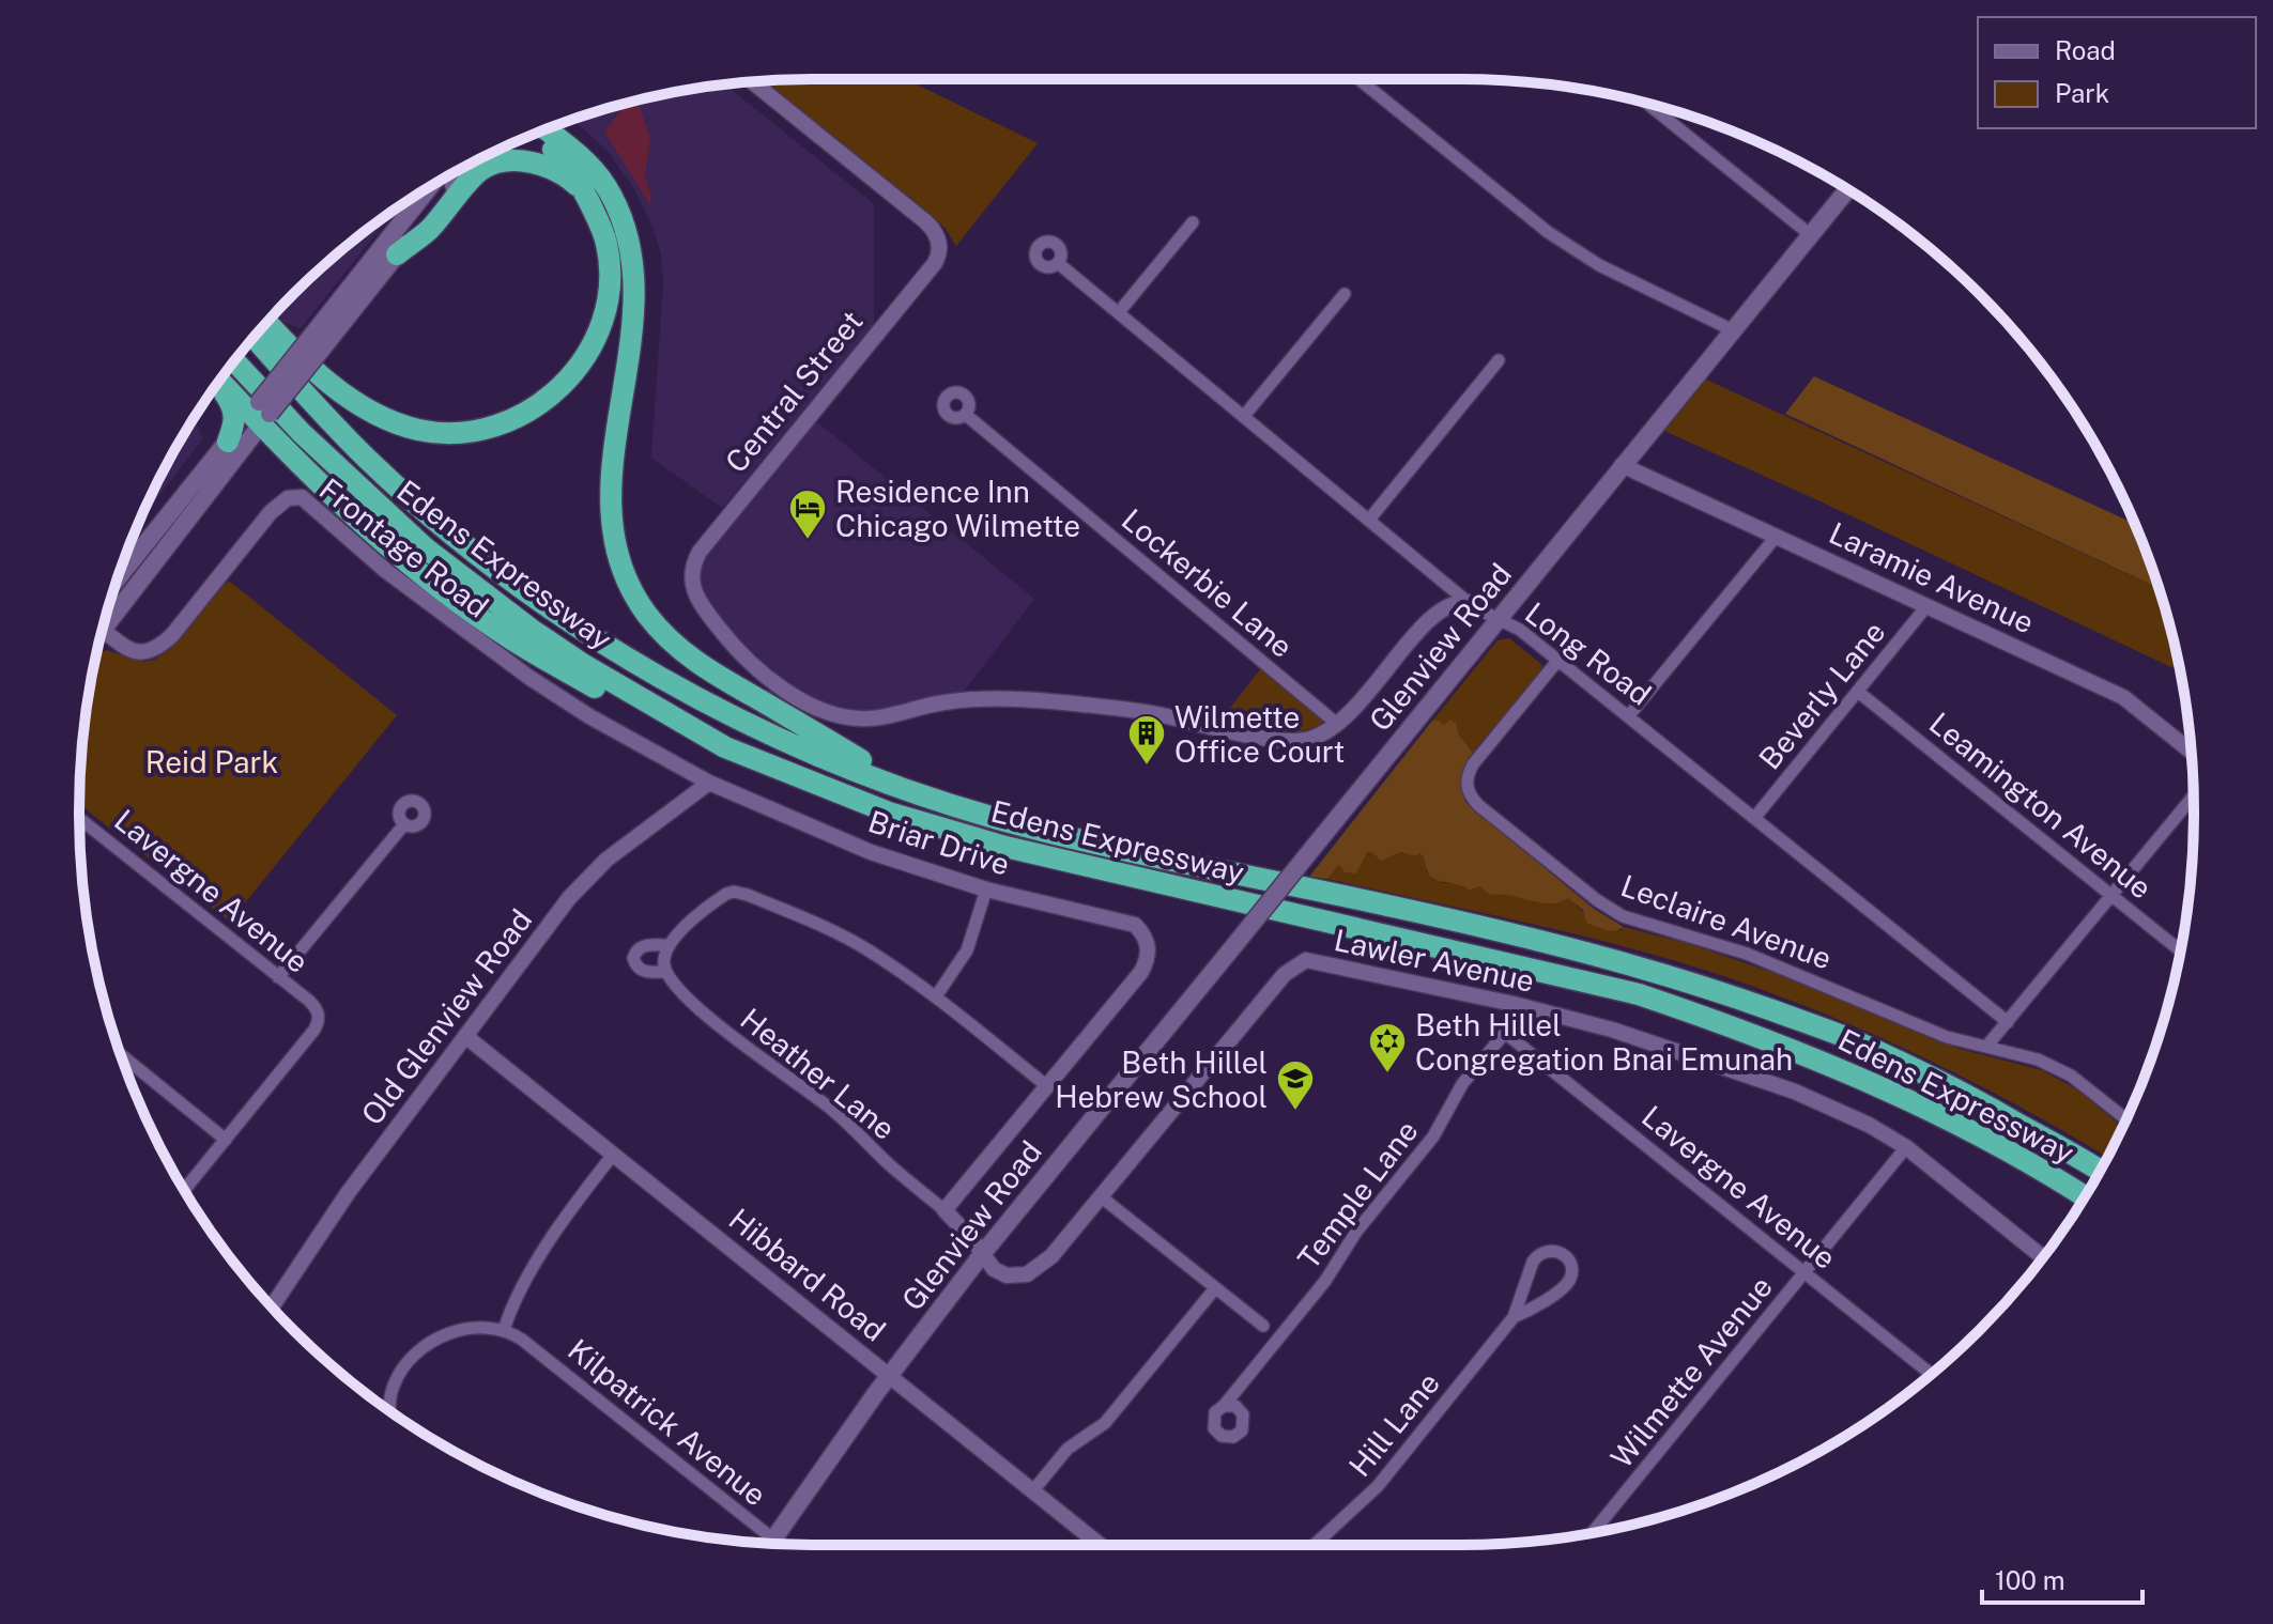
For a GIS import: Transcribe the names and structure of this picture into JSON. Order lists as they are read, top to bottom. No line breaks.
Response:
{"streets":{"highway":["Edens Expressway"],"main road":["Glenview Road"],"street":["Central Street","Frontage Road","Laramie Avenue","Lockerbie Lane","Long Road","Beverly Lane","Leamington Avenue","Briar Drive","Lavergne Avenue","Leclaire Avenue","Lawler Avenue","Old Glenview Road","Heather Lane","Temple Lane","Hibbard Road","Wilmette Avenue","Kilpatrick Avenue","Hill Lane"]},"crossings":[["Central Street","Lockerbie Lane"],["Frontage Road","Briar Drive"],["Frontage Road","Old Glenview Road"],["Laramie Avenue","Glenview Road"],["Laramie Avenue","Beverly Lane"],["Glenview Road","Long Road"],["Glenview Road","Hibbard Road"],["Glenview Road","Kilpatrick Avenue"],["Long Road","Beverly Lane"],["Long Road","Leclaire Avenue"],["Beverly Lane","Leamington Avenue"],["Briar Drive","Old Glenview Road"],["Lavergne Avenue","Temple Lane"],["Lavergne Avenue","Wilmette Avenue"],["Lawler Avenue","Temple Lane"],["Lawler Avenue","Wilmette Avenue"],["Old Glenview Road","Hibbard Road"]],"parks":["Reid Park"],"places":{"hotel":["Residence Inn Chicago Wilmette"],"building":["Wilmette Office Court"],"synagogue":["Beth Hillel Congregation Bnai Emunah"],"school or university":["Beth Hillel Hebrew School"]},"legend":["Road","Park"],"scale_bar":"100 m"}
